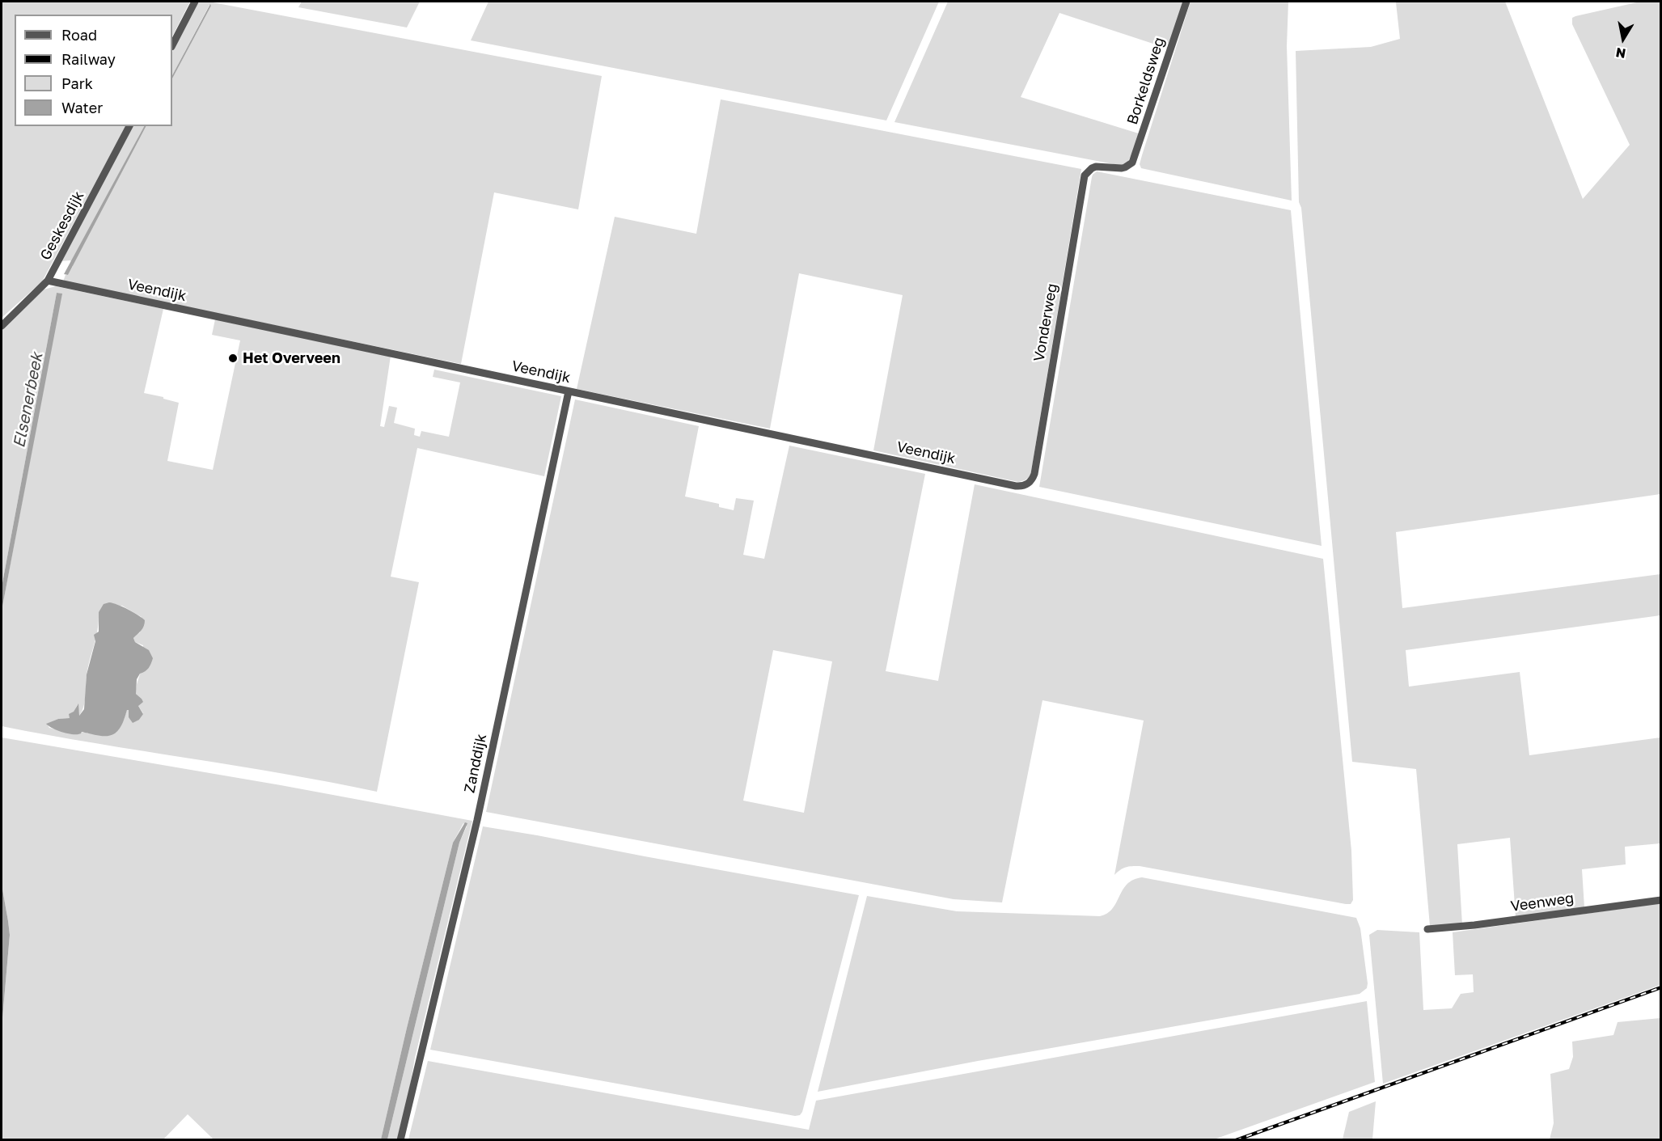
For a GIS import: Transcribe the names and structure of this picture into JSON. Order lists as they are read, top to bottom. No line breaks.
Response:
{"streets":{"street":["Borkeldsweg","Geskesdijk","Veendijk","Vonderweg","Zanddijk","Veenweg"]},"crossings":[["Borkeldsweg","Vonderweg"],["Geskesdijk","Veendijk"],["Veendijk","Vonderweg"],["Veendijk","Zanddijk"]],"water":["Elsenerbeek"],"places":["Het Overveen"],"legend":["Road","Railway","Park","Water"],"north":"bottom"}
